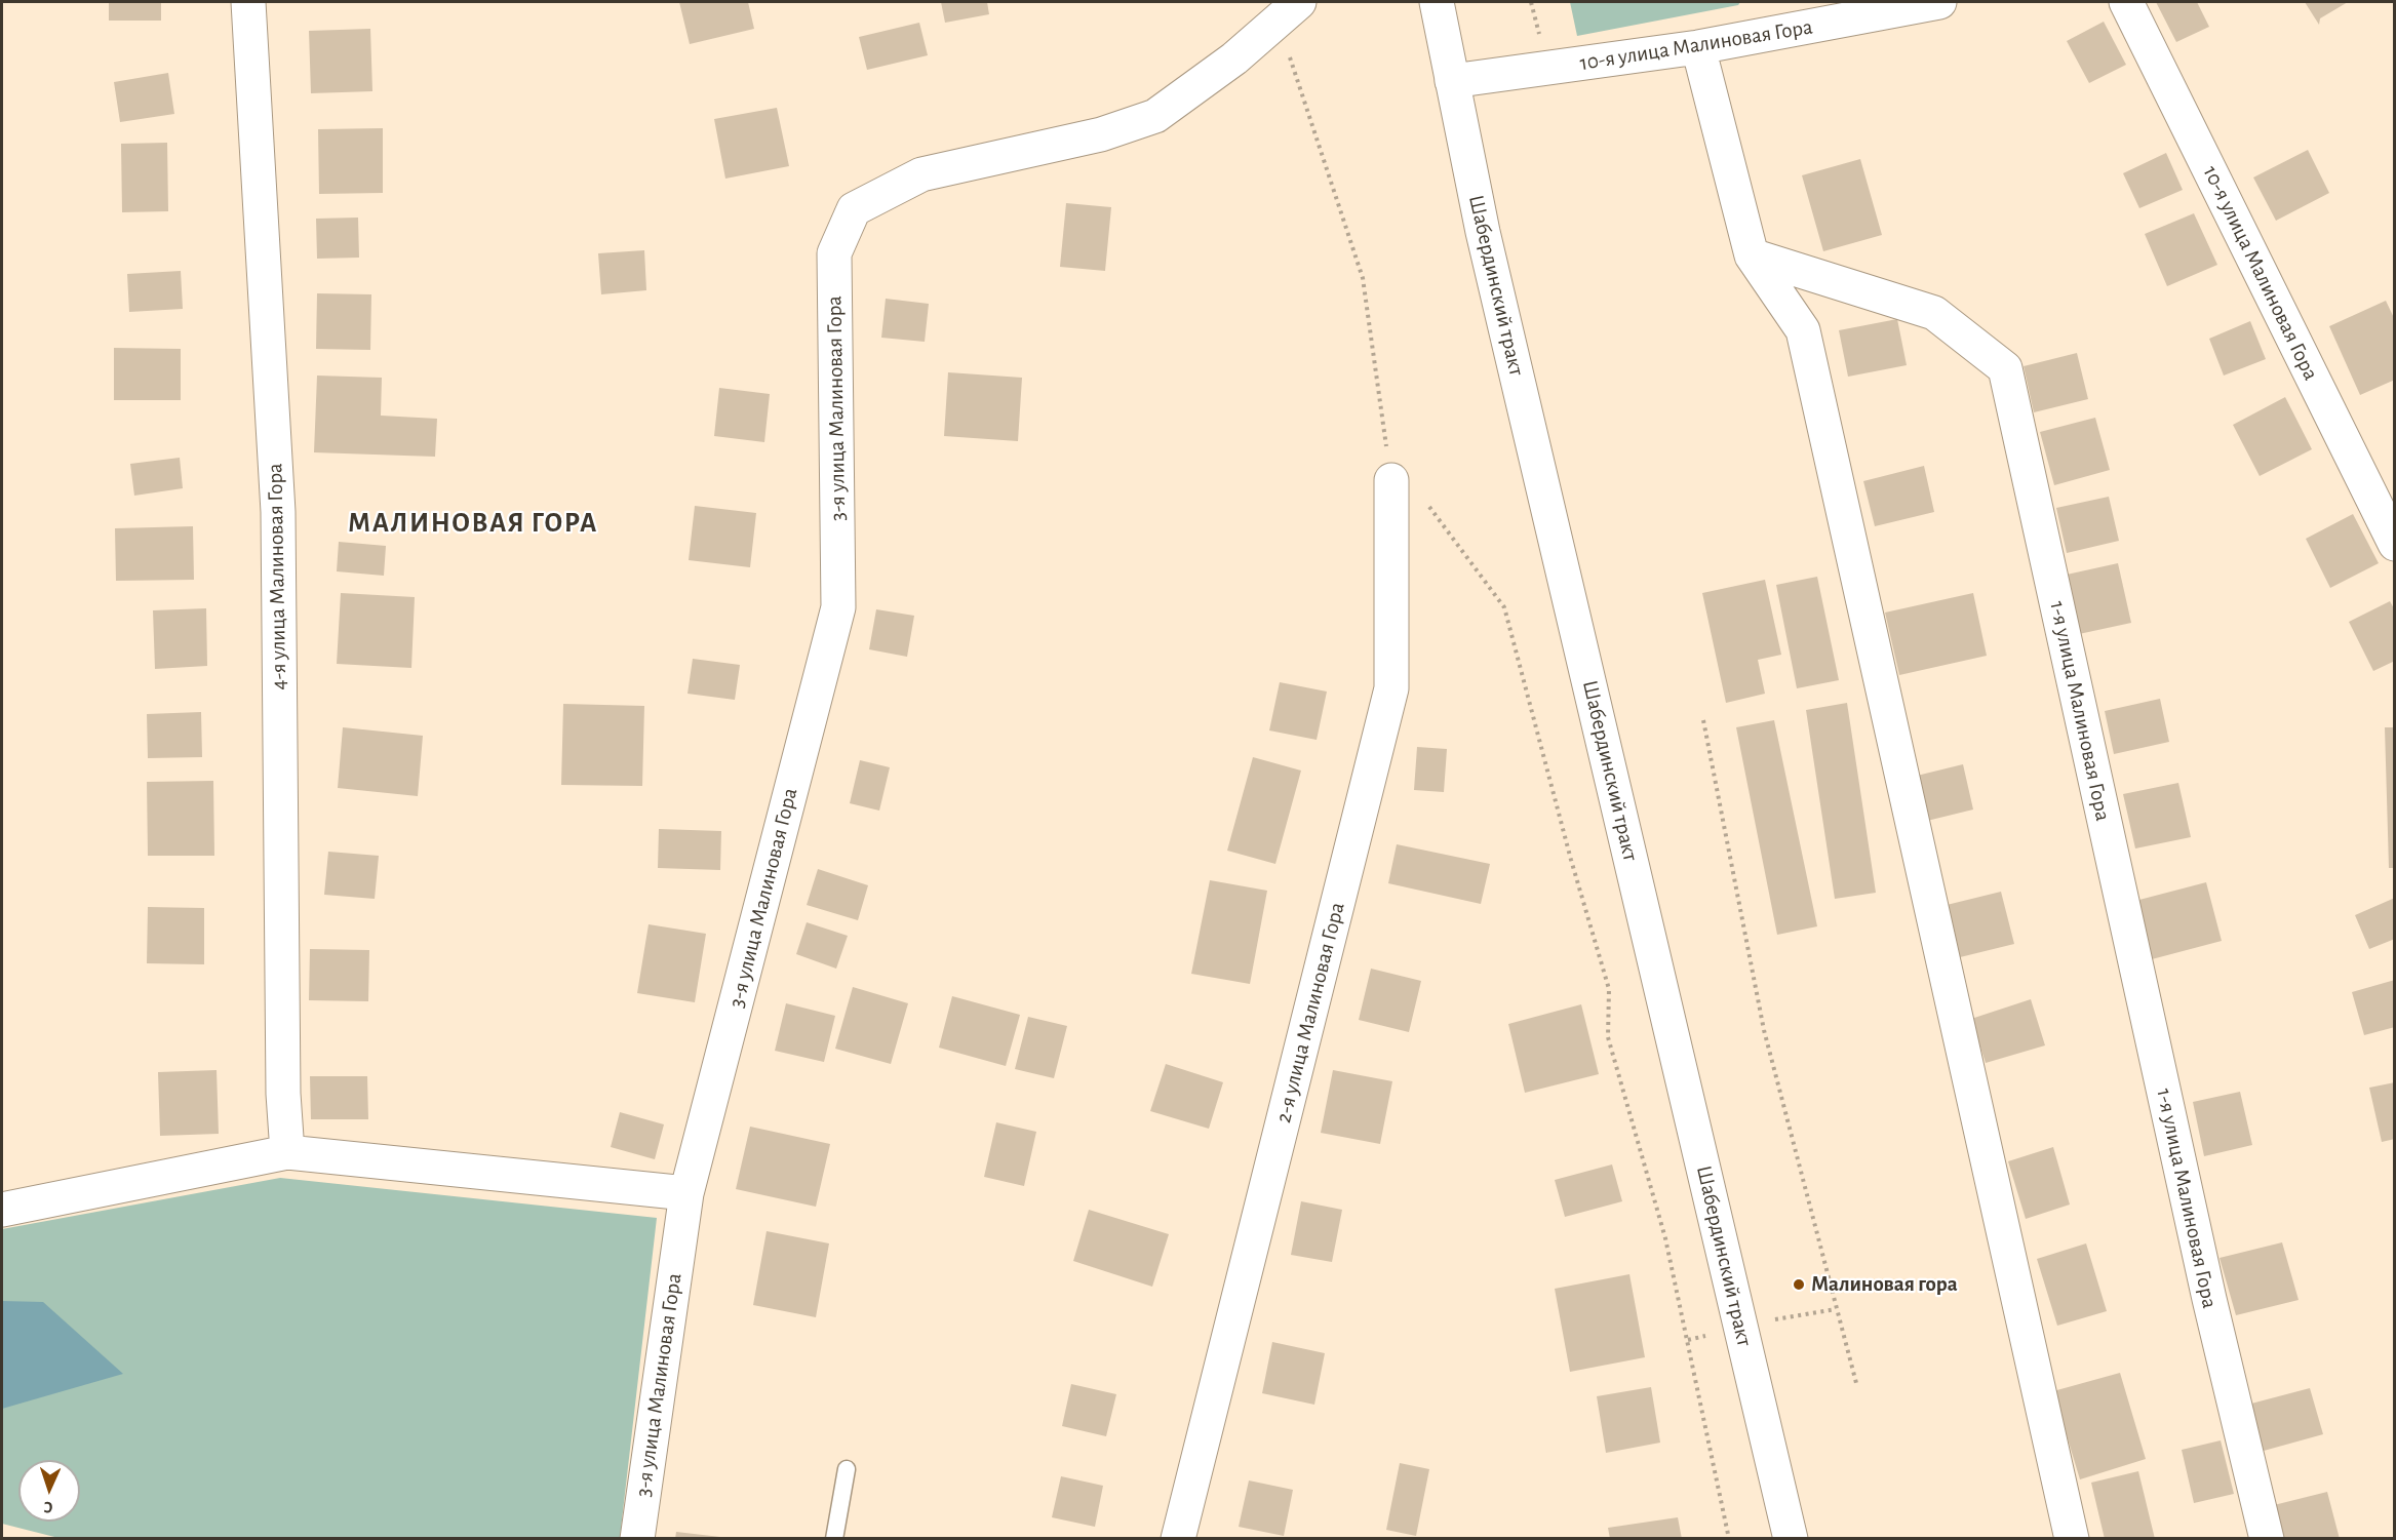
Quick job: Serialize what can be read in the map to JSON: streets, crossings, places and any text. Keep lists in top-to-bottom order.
{
  "streets": {
    "street": [
      "10-я улица Малиновая Гора",
      "Шабердинский тракт",
      "3-я улица Малиновая Гора",
      "4-я улица Малиновая Гора",
      "1-я улица Малиновая Гора",
      "2-я улица Малиновая Гора"
    ]
  },
  "crossings": [
    ["10-я улица Малиновая Гора", "Шабердинский тракт"]
  ],
  "districts": ["МАЛИНОВАЯ ГОРА"],
  "places": ["Малиновая гора"],
  "north": "bottom"
}
